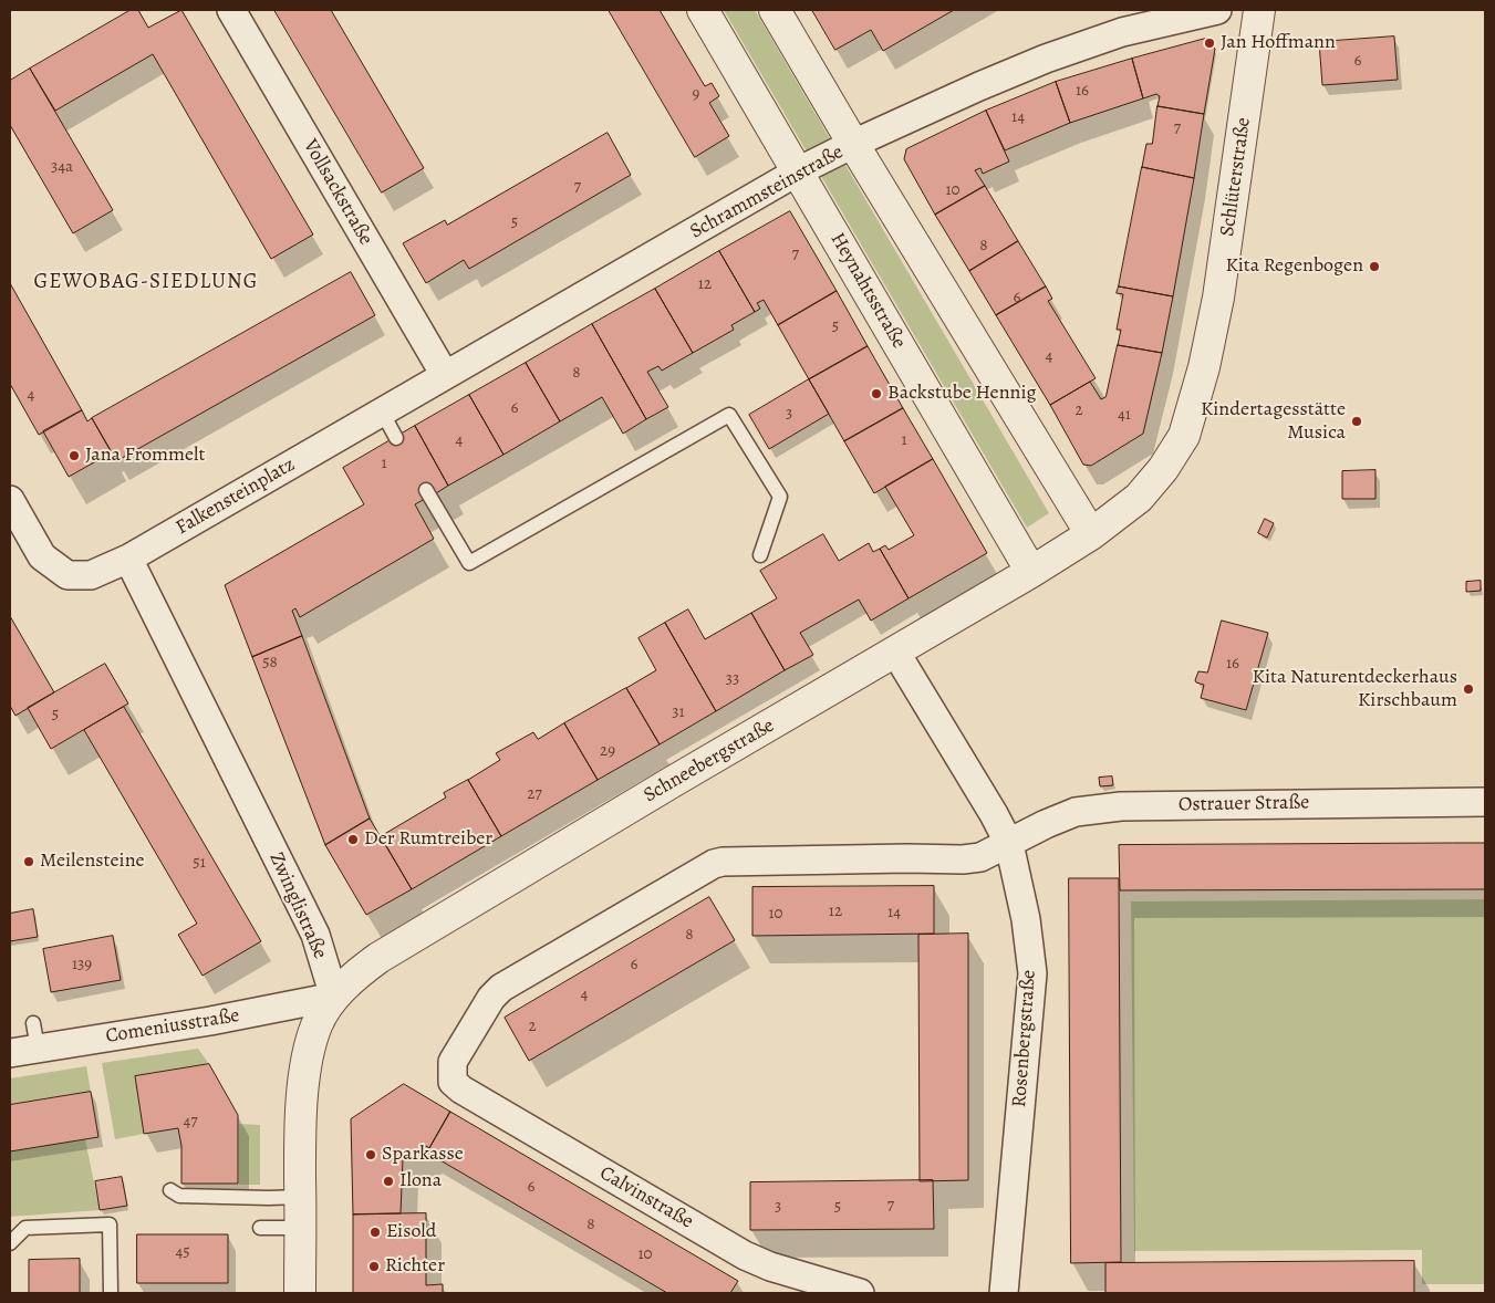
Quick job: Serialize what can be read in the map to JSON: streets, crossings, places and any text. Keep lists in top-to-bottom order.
{
  "streets": {
    "street": [
      "Schlüterstraße",
      "Vollsackstraße",
      "Schrammsteinstraße",
      "Heynahtsstraße",
      "Falkensteinplatz",
      "Schneebergstraße",
      "Ostrauer Straße",
      "Zwinglistraße",
      "Comeniusstraße",
      "Rosenbergstraße",
      "Calvinstraße"
    ]
  },
  "crossings": [
    ["Schlüterstraße", "Schneebergstraße"],
    ["Vollsackstraße", "Schrammsteinstraße"],
    ["Schrammsteinstraße", "Heynahtsstraße"],
    ["Schrammsteinstraße", "Falkensteinplatz"],
    ["Heynahtsstraße", "Schneebergstraße"],
    ["Falkensteinplatz", "Zwinglistraße"],
    ["Schneebergstraße", "Zwinglistraße"],
    ["Schneebergstraße", "Comeniusstraße"],
    ["Schneebergstraße", "Rosenbergstraße"],
    ["Ostrauer Straße", "Rosenbergstraße"],
    ["Ostrauer Straße", "Calvinstraße"],
    ["Zwinglistraße", "Comeniusstraße"],
    ["Rosenbergstraße", "Calvinstraße"]
  ],
  "districts": ["GEWOBAG-SIEDLUNG"],
  "places": [
    "Jan Hoffmann",
    "Kita Regenbogen",
    "Backstube Hennig",
    "Kindertagesstätte Musica",
    "Jana Frommelt",
    "Kita Naturentdeckerhaus Kirschbaum",
    "Der Rumtreiber",
    "Meilensteine",
    "Sparkasse",
    "Ilona",
    "Eisold",
    "Richter"
  ],
  "house_numbers": [
    "6",
    "16",
    "9",
    "14",
    "7",
    "34a",
    "7",
    "10",
    "5",
    "8",
    "7",
    "12",
    "6",
    "5",
    "4",
    "8",
    "4",
    "6",
    "2",
    "3",
    "41",
    "4",
    "1",
    "1",
    "58",
    "16",
    "33",
    "31",
    "5",
    "29",
    "27",
    "51",
    "12",
    "14",
    "10",
    "8",
    "139",
    "6",
    "4",
    "2",
    "47",
    "6",
    "7",
    "3",
    "5",
    "8",
    "45",
    "10"
  ]
}
